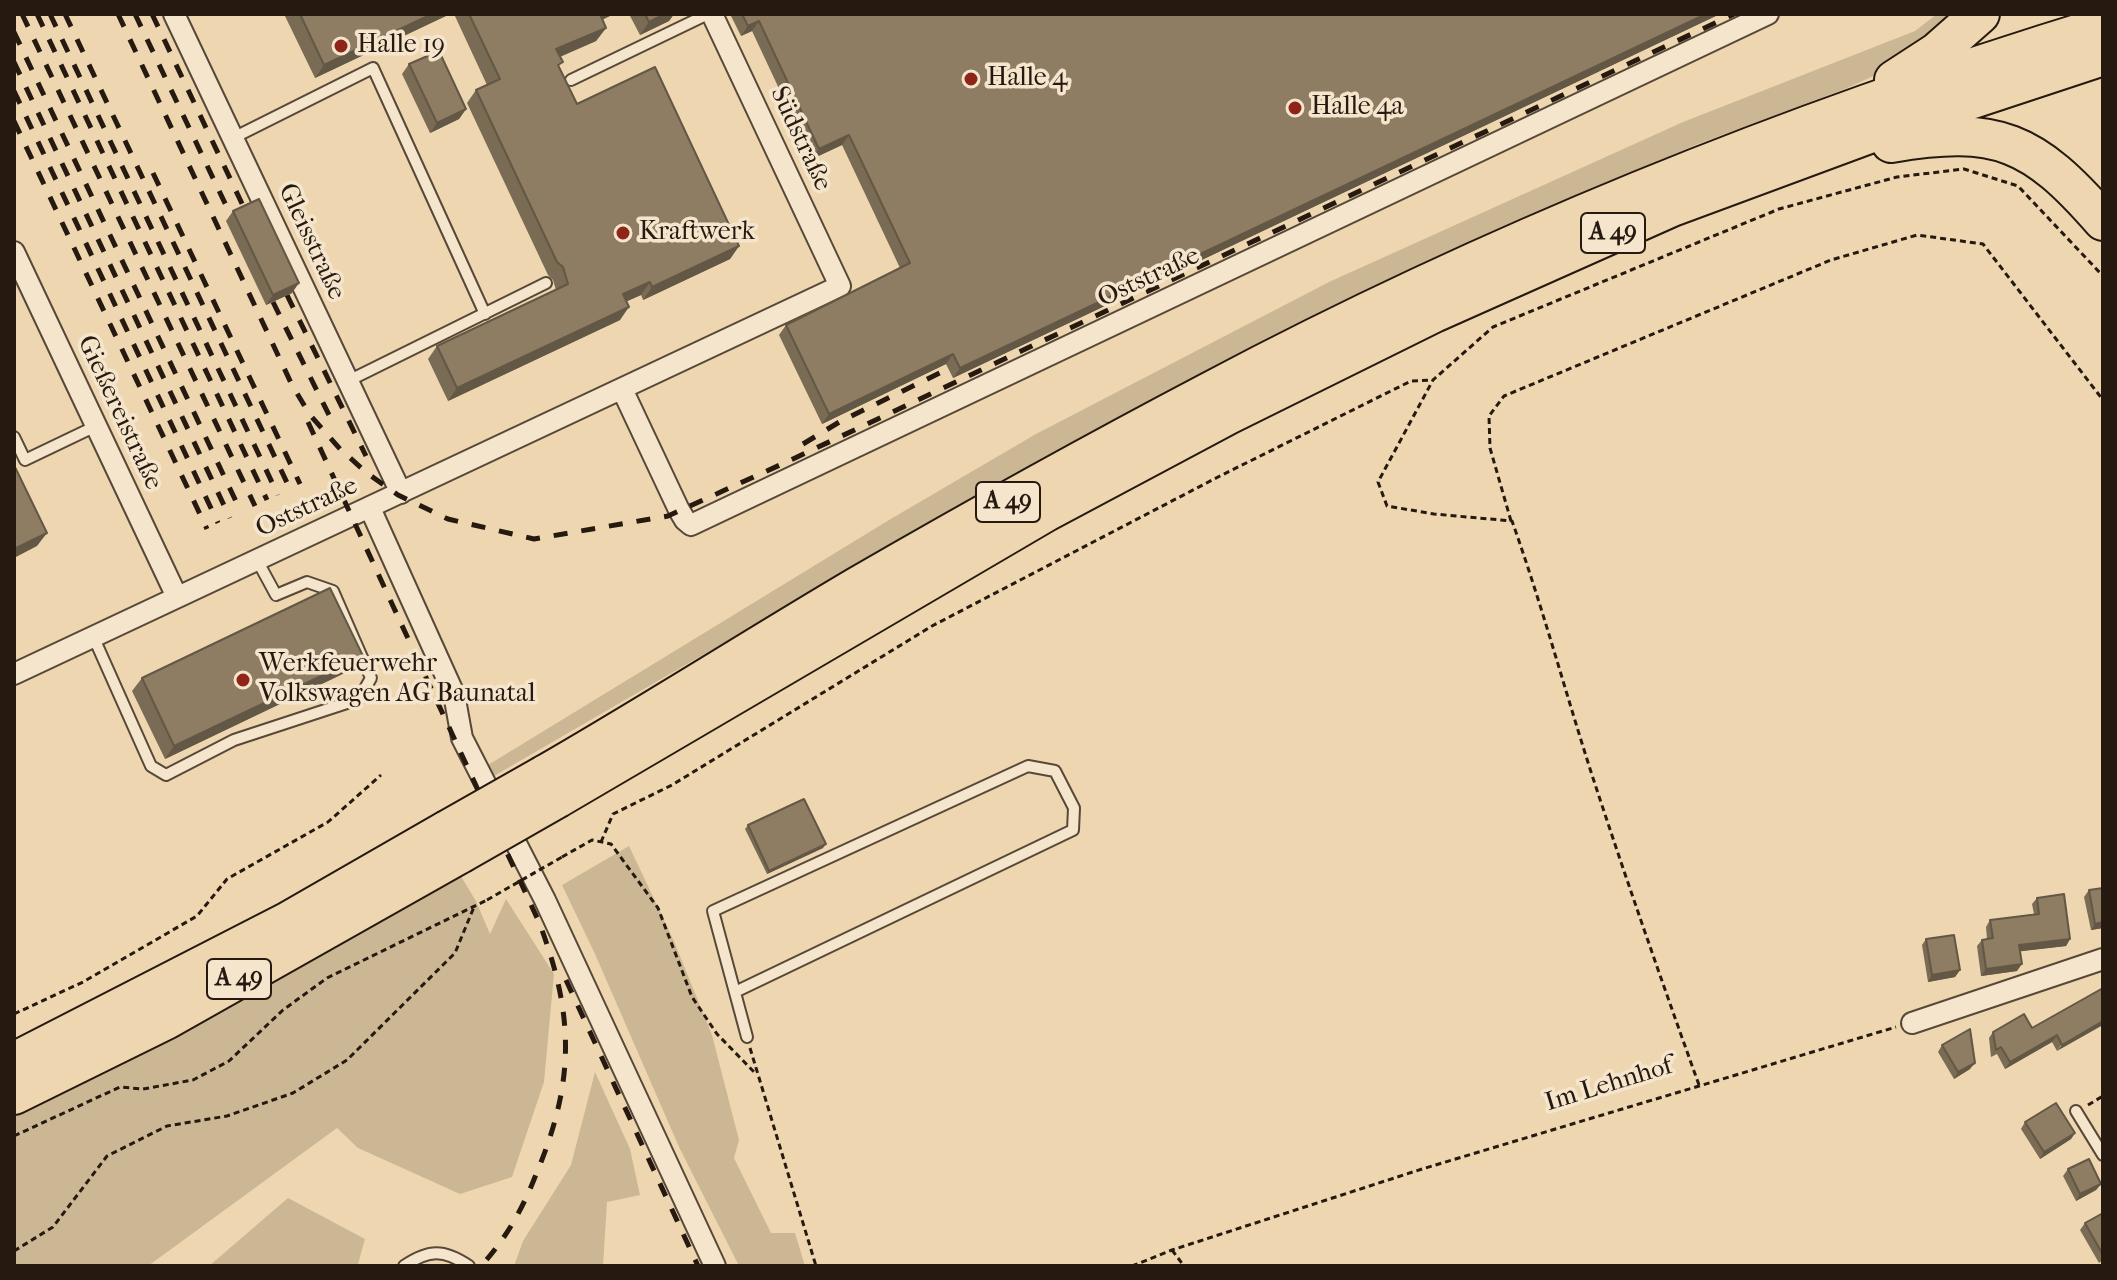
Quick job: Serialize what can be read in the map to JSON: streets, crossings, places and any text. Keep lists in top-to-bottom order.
{
  "streets": {
    "highway": ["A 49"],
    "street": [
      "Südstraße",
      "Gleisstraße",
      "Oststraße",
      "Gießereistraße"
    ],
    "path": ["Im Lehnhof"]
  },
  "crossings": [
    ["Südstraße", "Oststraße"],
    ["Gleisstraße", "Oststraße"],
    ["Oststraße", "Gießereistraße"]
  ],
  "places": [
    "Halle 19",
    "Halle 4",
    "Halle 4a",
    "Kraftwerk",
    "Werkfeuerwehr Volkswagen AG Baunatal"
  ]
}
